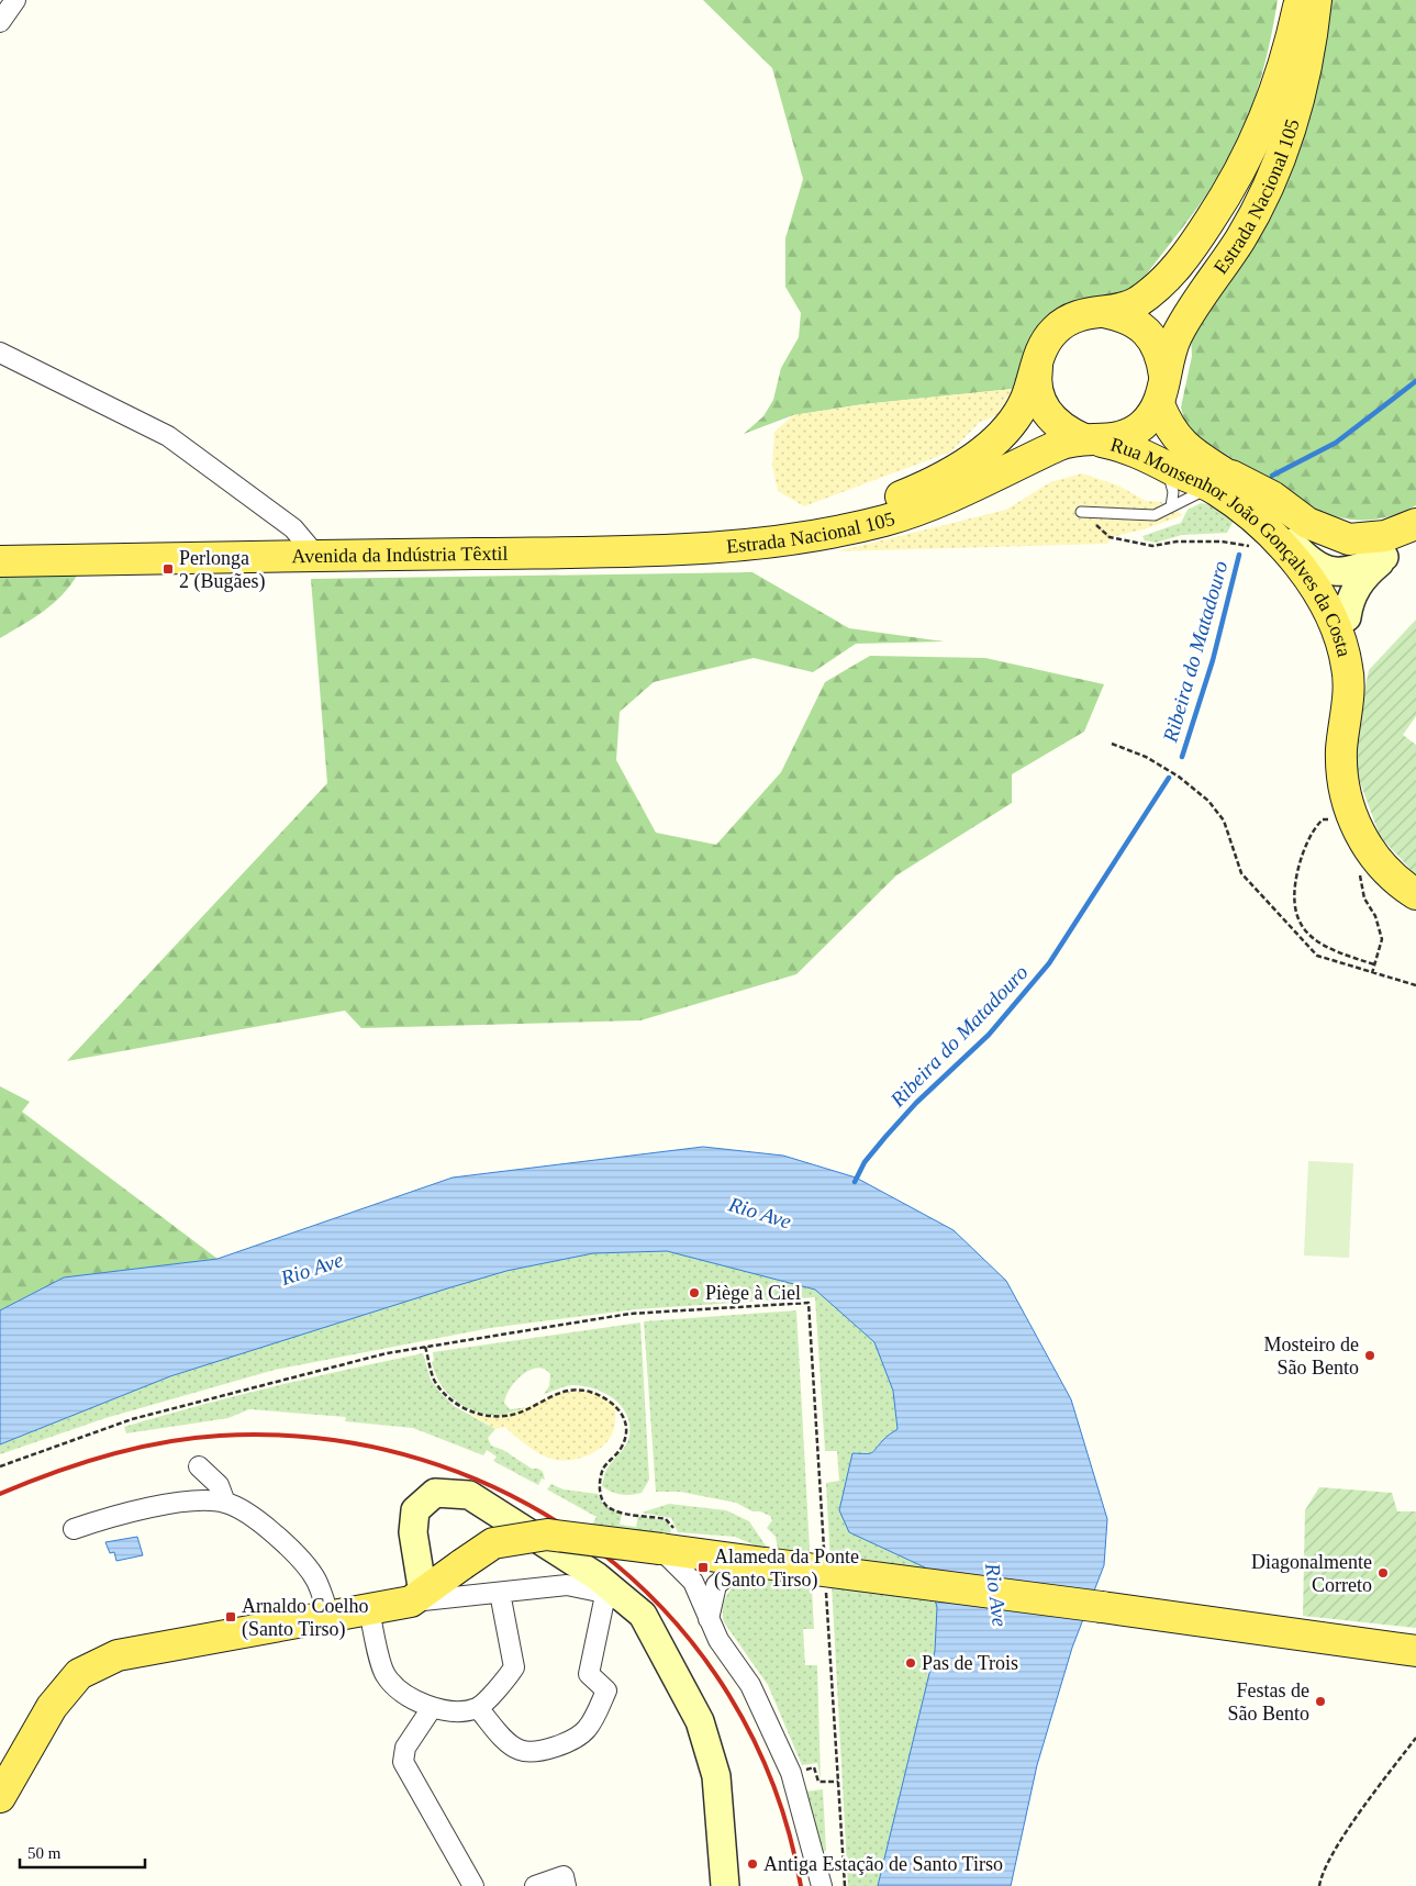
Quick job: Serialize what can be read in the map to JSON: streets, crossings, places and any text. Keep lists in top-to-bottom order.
{
  "streets": {
    "main road": ["Estrada Nacional 105", "Rua Monsenhor João Gonçalves da Costa", "Avenida da Indústria Têxtil"]
  },
  "crossings": [
    ["Estrada Nacional 105", "Rua Monsenhor João Gonçalves da Costa"],
    ["Estrada Nacional 105", "Avenida da Indústria Têxtil"]
  ],
  "water": ["Ribeira do Matadouro", "Rio Ave"],
  "places": {
    "transit": ["Perlonga 2 (Bugães)", "Alameda da Ponte (Santo Tirso)", "Arnaldo Coelho (Santo Tirso)"],
    "other": [
      "Piège à Ciel",
      "Mosteiro de São Bento",
      "Diagonalmente Correto",
      "Pas de Trois",
      "Festas de São Bento",
      "Antiga Estação de Santo Tirso"
    ]
  },
  "scale_bar": "50 m"
}
